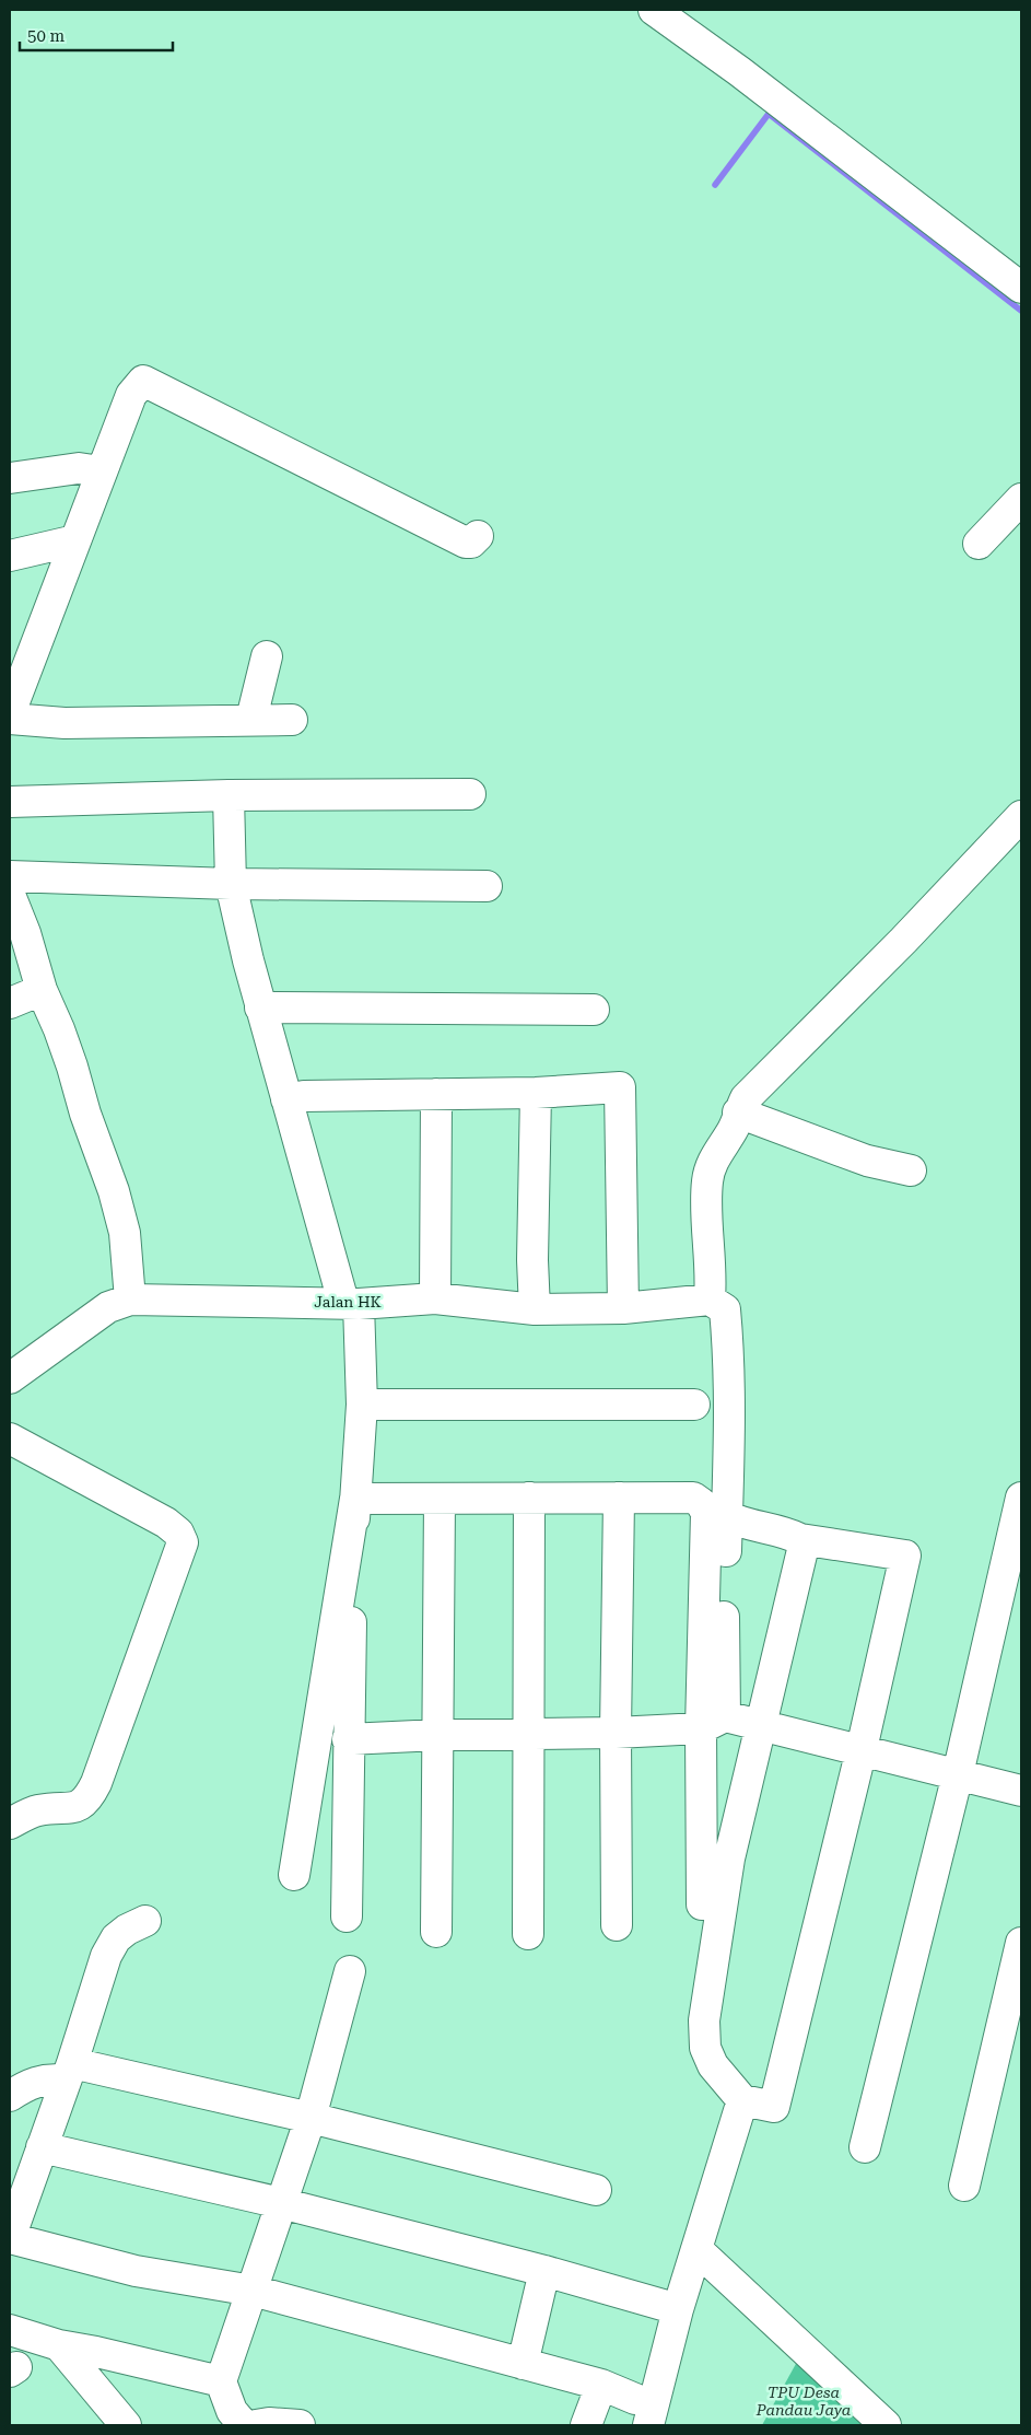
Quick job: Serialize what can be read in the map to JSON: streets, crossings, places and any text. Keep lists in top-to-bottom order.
{
  "streets": {
    "street": ["Jalan HK"]
  },
  "parks": ["TPU Desa Pandau Jaya"],
  "scale_bar": "50 m"
}
